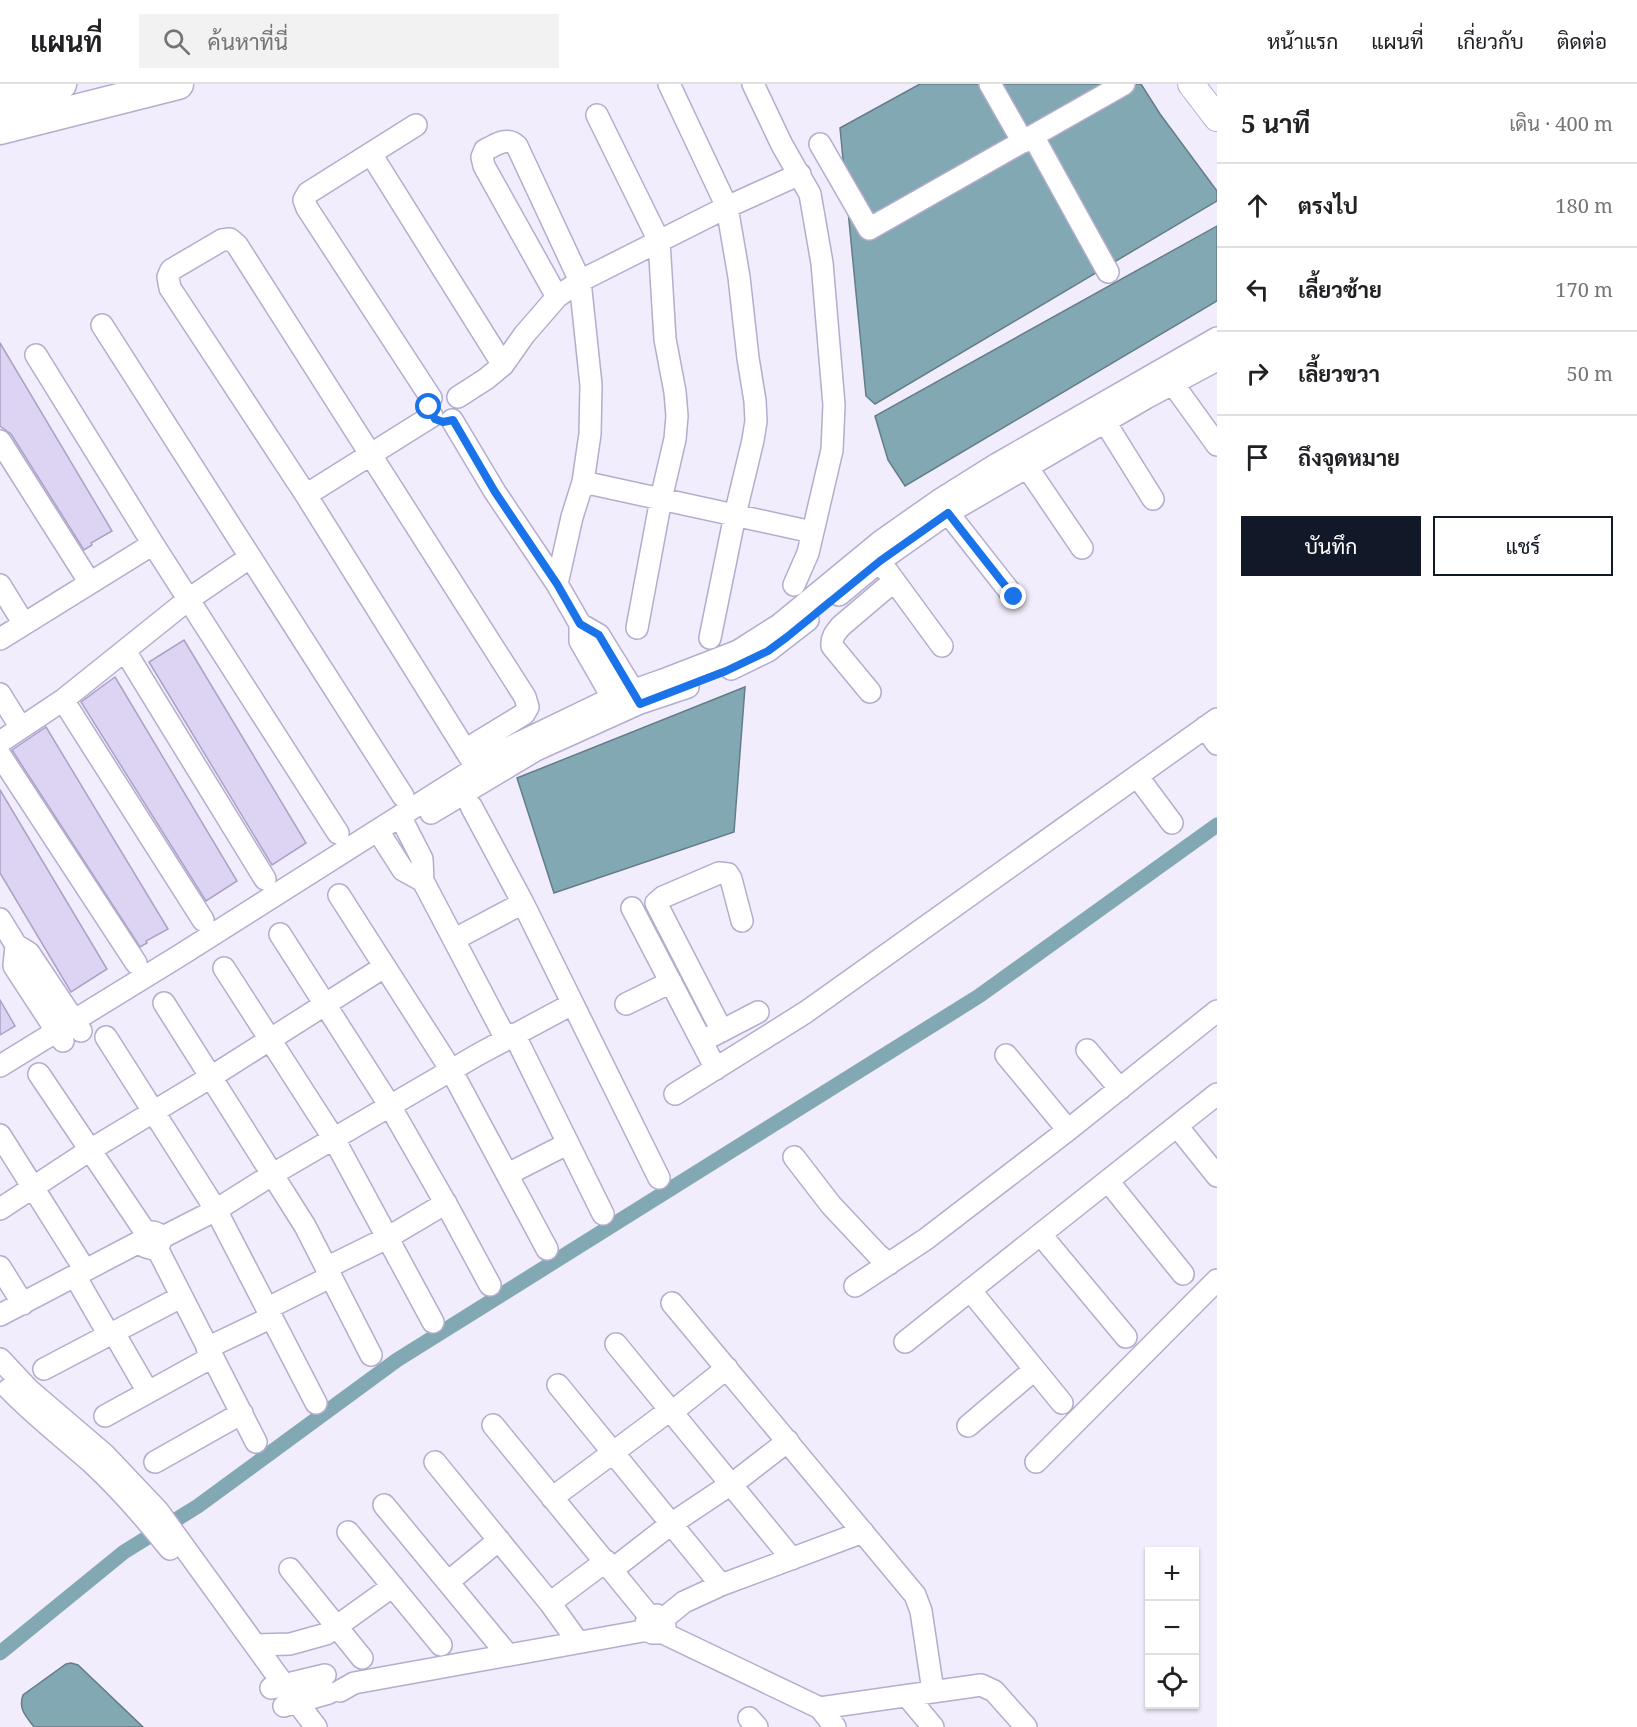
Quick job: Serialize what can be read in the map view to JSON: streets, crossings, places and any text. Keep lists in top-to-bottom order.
{
  "page": {
    "header": "แผนที่",
    "search": "ค้นหาที่นี่",
    "nav": [
      "หน้าแรก",
      "แผนที่",
      "เกี่ยวกับ",
      "ติดต่อ"
    ],
    "heading": ["5 นาที", "เดิน · 400 m"],
    "list": [
      ["ตรงไป", "180 m"],
      ["เลี้ยวซ้าย", "170 m"],
      ["เลี้ยวขวา", "50 m"],
      "ถึงจุดหมาย"
    ],
    "buttons": ["บันทึก", "แชร์"],
    "map_buttons": ["+", "−"]
  }
}
